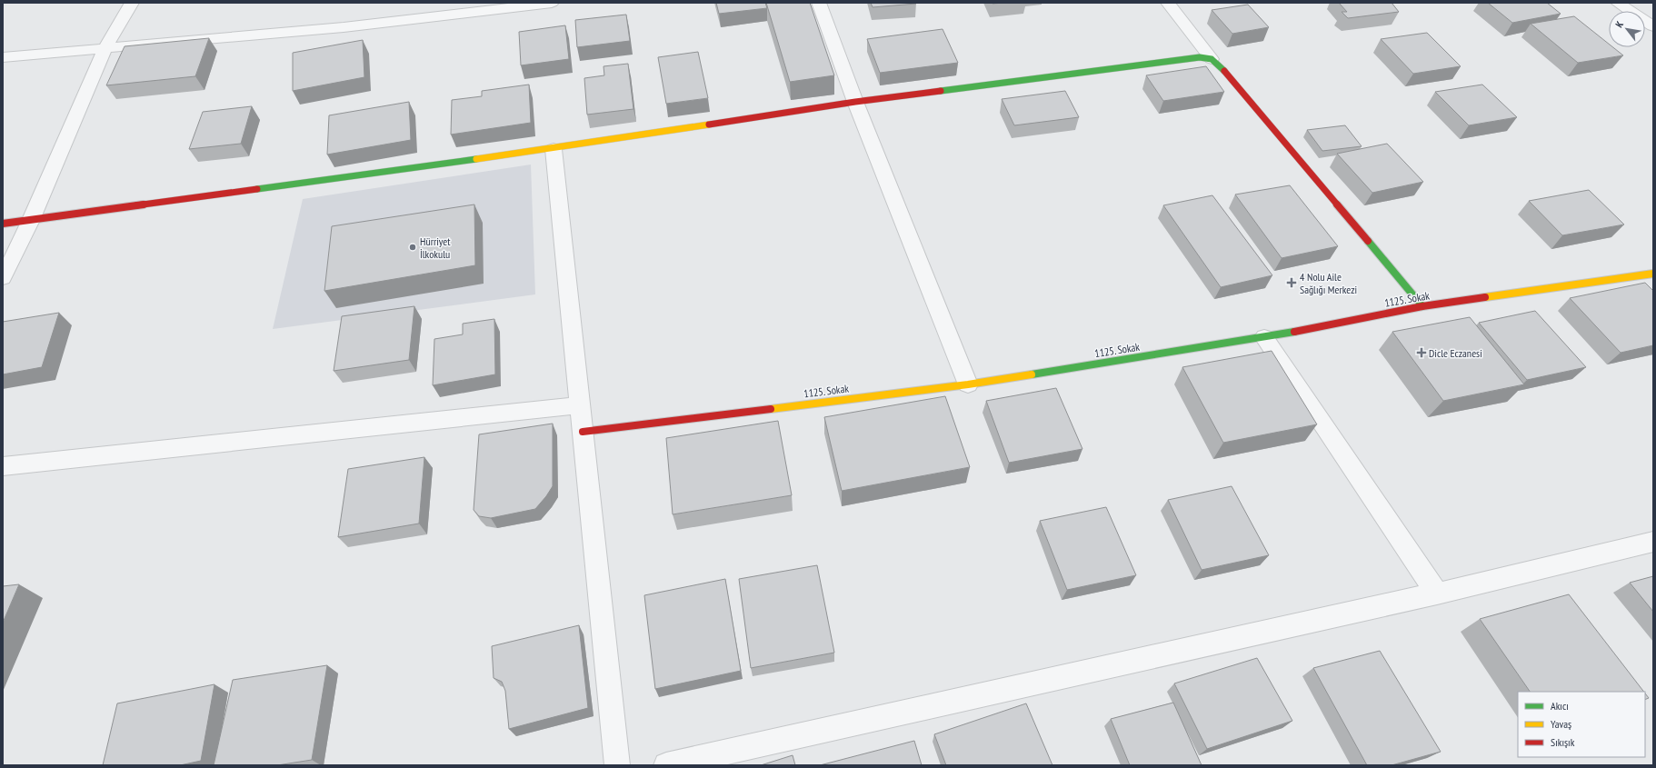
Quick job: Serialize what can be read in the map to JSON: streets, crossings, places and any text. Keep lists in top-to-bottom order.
{
  "streets": {
    "street": ["1125. Sokak"]
  },
  "places": {
    "other": ["Hürriyet İlkokulu"],
    "health": ["4 Nolu Aile Sağlığı Merkezi", "Dicle Eczanesi"]
  },
  "legend": ["Akıcı", "Yavaş", "Sıkışık"],
  "north": "top left"
}
